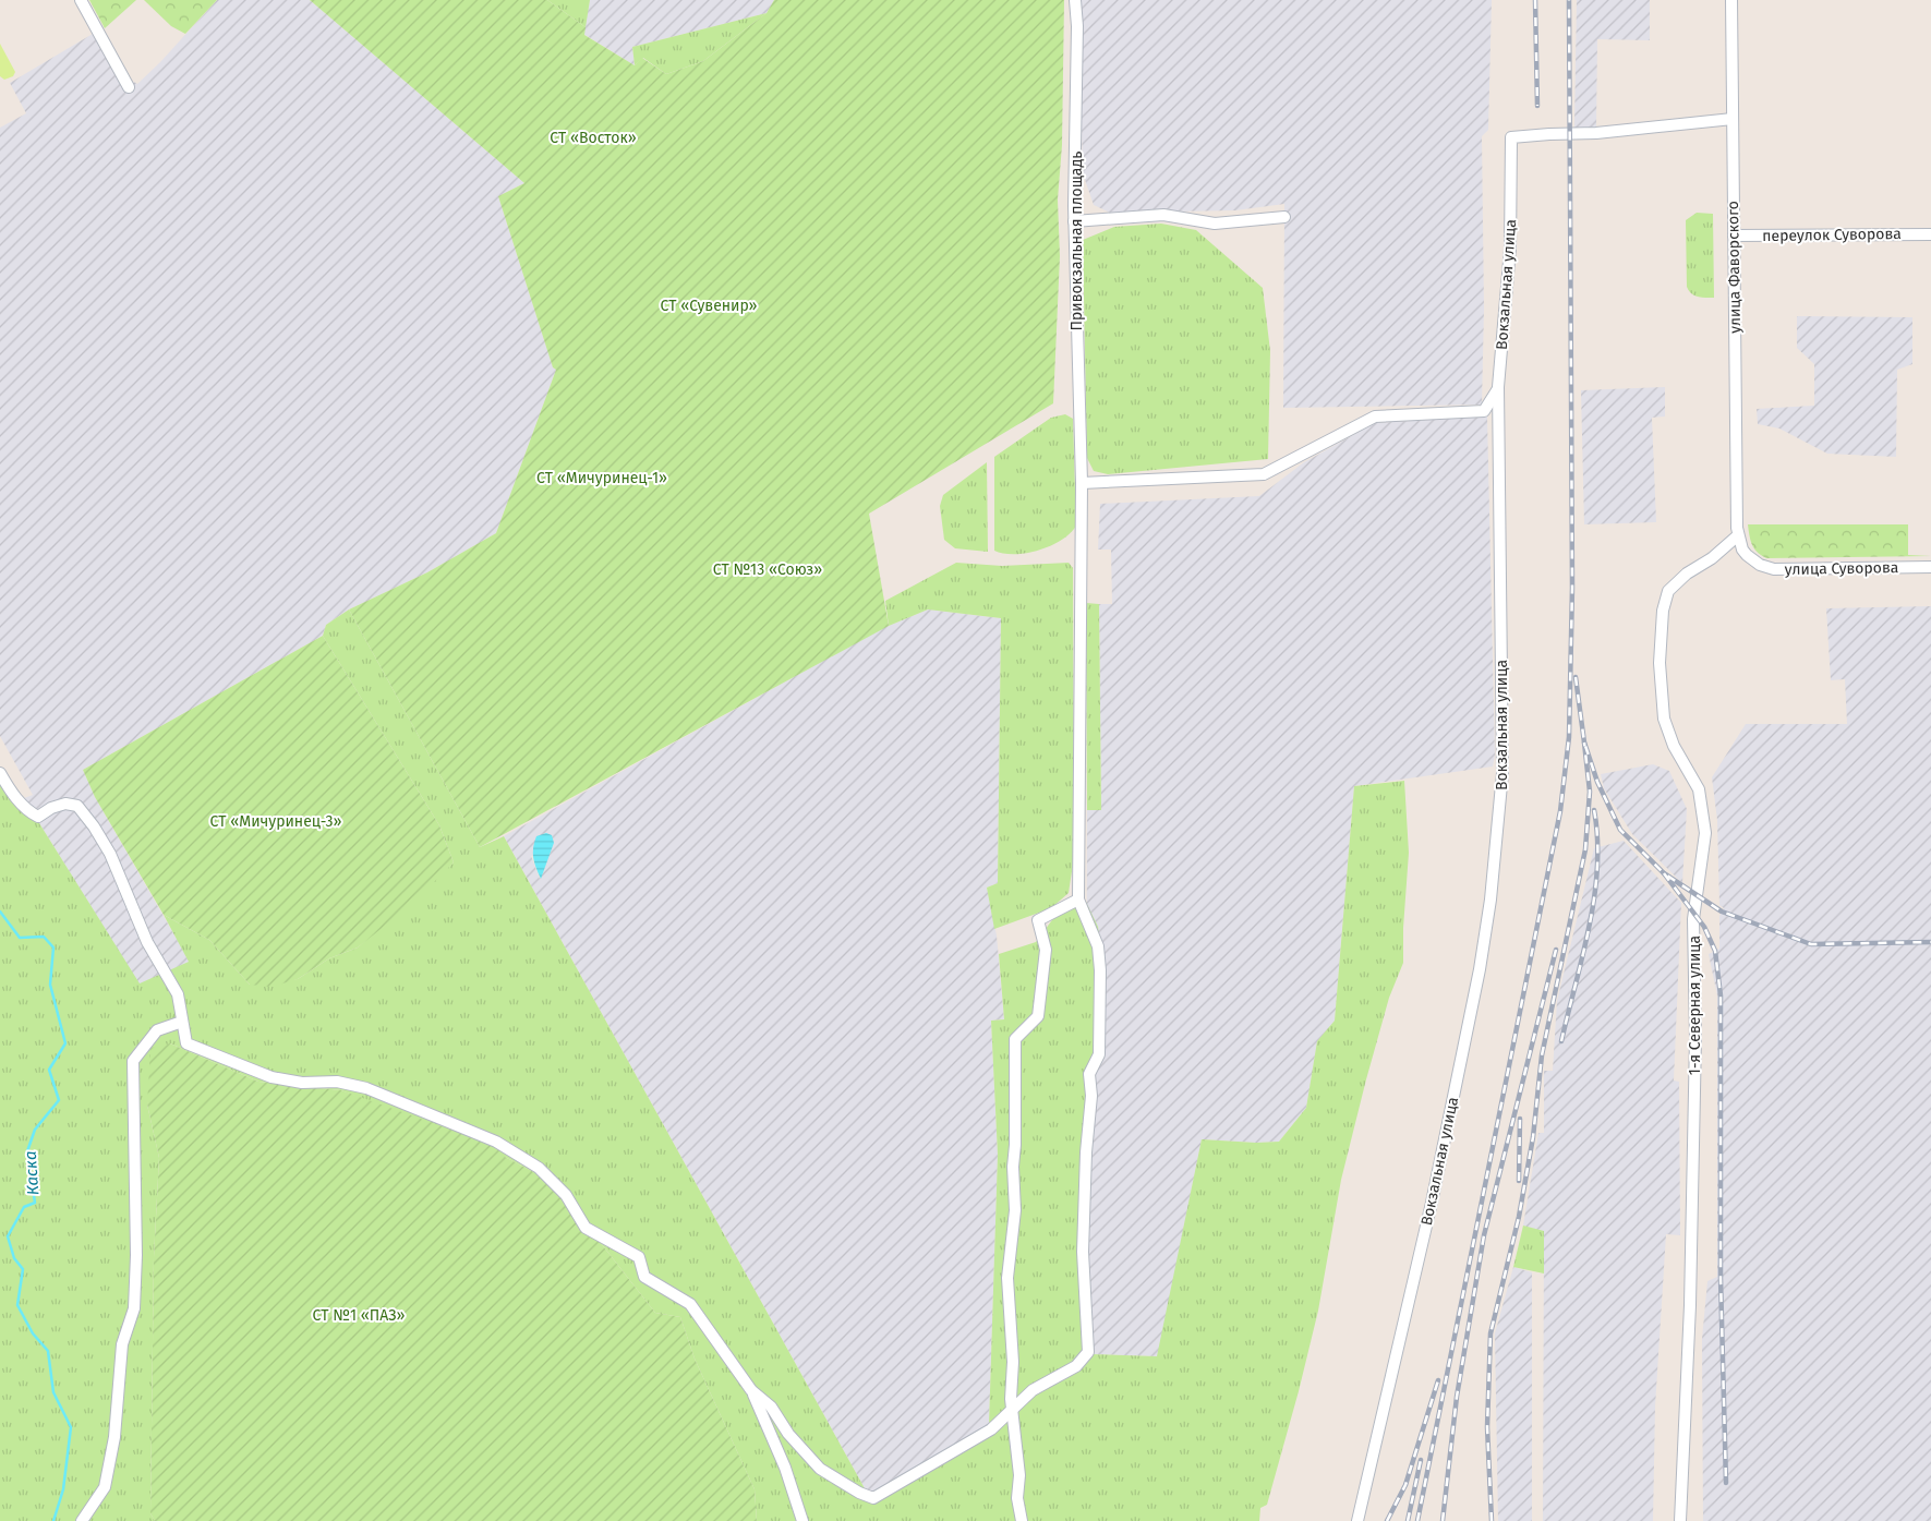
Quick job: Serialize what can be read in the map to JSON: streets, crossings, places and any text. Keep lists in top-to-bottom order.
{
  "streets": {
    "street": [
      "переулок Суворова",
      "Привокзальная площадь",
      "улица Фаворского",
      "Вокзальная улица",
      "улица Суворова",
      "1-я Северная улица"
    ]
  },
  "crossings": [
    ["переулок Суворова", "улица Фаворского"],
    ["улица Фаворского", "Вокзальная улица"],
    ["улица Фаворского", "улица Суворова"],
    ["улица Фаворского", "1-я Северная улица"],
    ["улица Суворова", "1-я Северная улица"]
  ],
  "water": ["Каска"],
  "parks": [
    "СТ «Восток»",
    "СТ «Сувенир»",
    "СТ «Мичуринец-1»",
    "СТ №13 «Союз»",
    "СТ «Мичуринец-3»",
    "СТ №1 «ПАЗ»"
  ]
}
